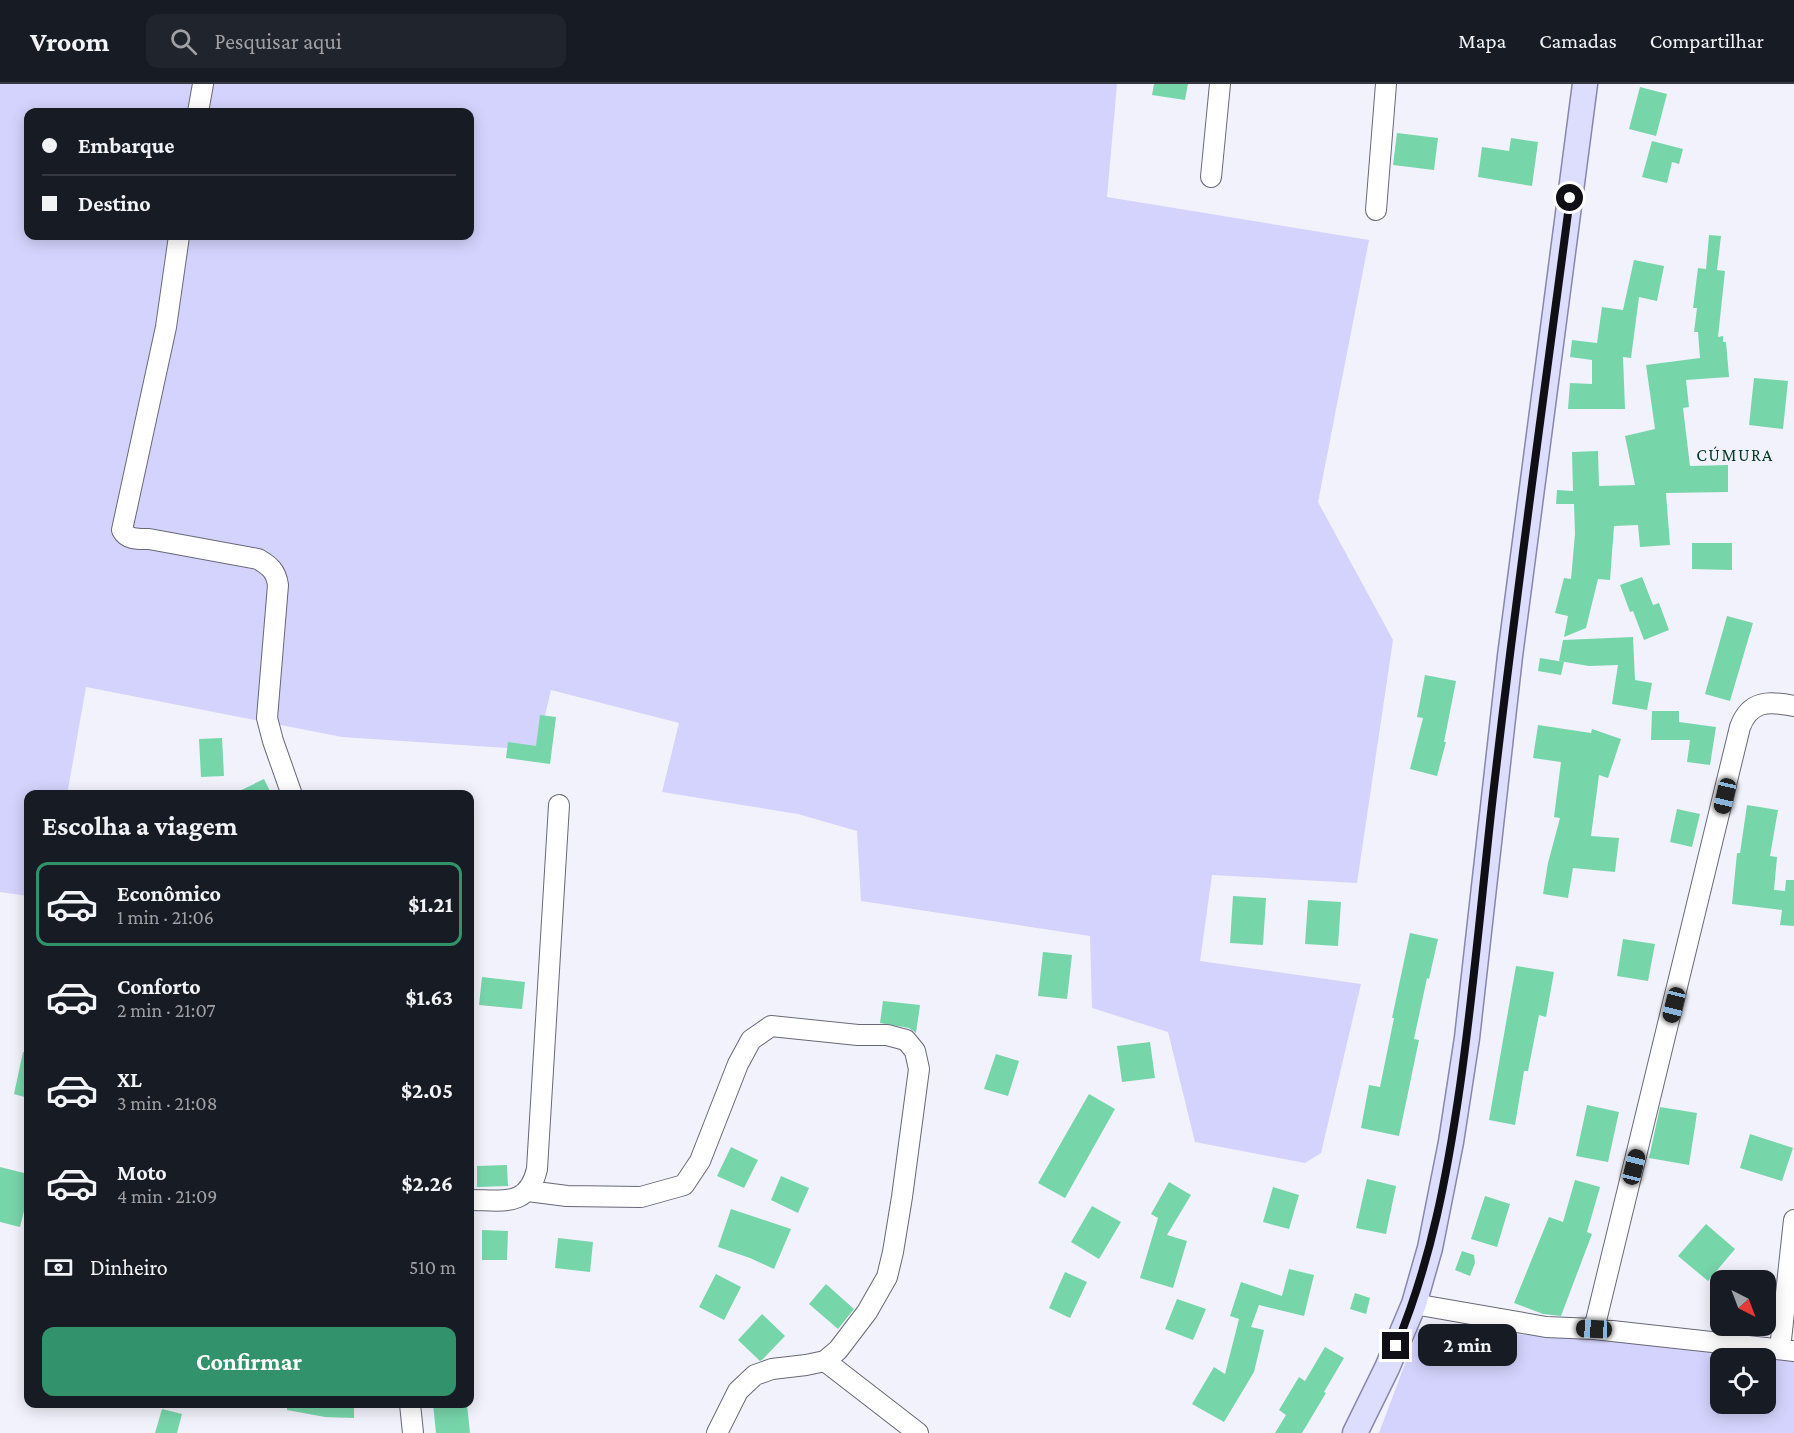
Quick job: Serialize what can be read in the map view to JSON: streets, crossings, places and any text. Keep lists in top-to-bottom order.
{
  "districts": ["CÚMURA"],
  "north": "bottom right",
  "page": {
    "header": "Vroom",
    "search": "Pesquisar aqui",
    "nav": ["Mapa", "Camadas", "Compartilhar"],
    "banner": ["Embarque", "Destino"],
    "heading": "Escolha a viagem",
    "list": [
      {
        "name": "Econômico",
        "note": "1 min · 21:06",
        "value": "$1.21"
      },
      {
        "name": "Conforto",
        "note": "2 min · 21:07",
        "value": "$1.63"
      },
      {
        "name": "XL",
        "note": "3 min · 21:08",
        "value": "$2.05"
      },
      {
        "name": "Moto",
        "note": "4 min · 21:09",
        "value": "$2.26"
      }
    ],
    "pay": ["Dinheiro", "510 m"],
    "buttons": "Confirmar",
    "bubble": "2 min"
  }
}
